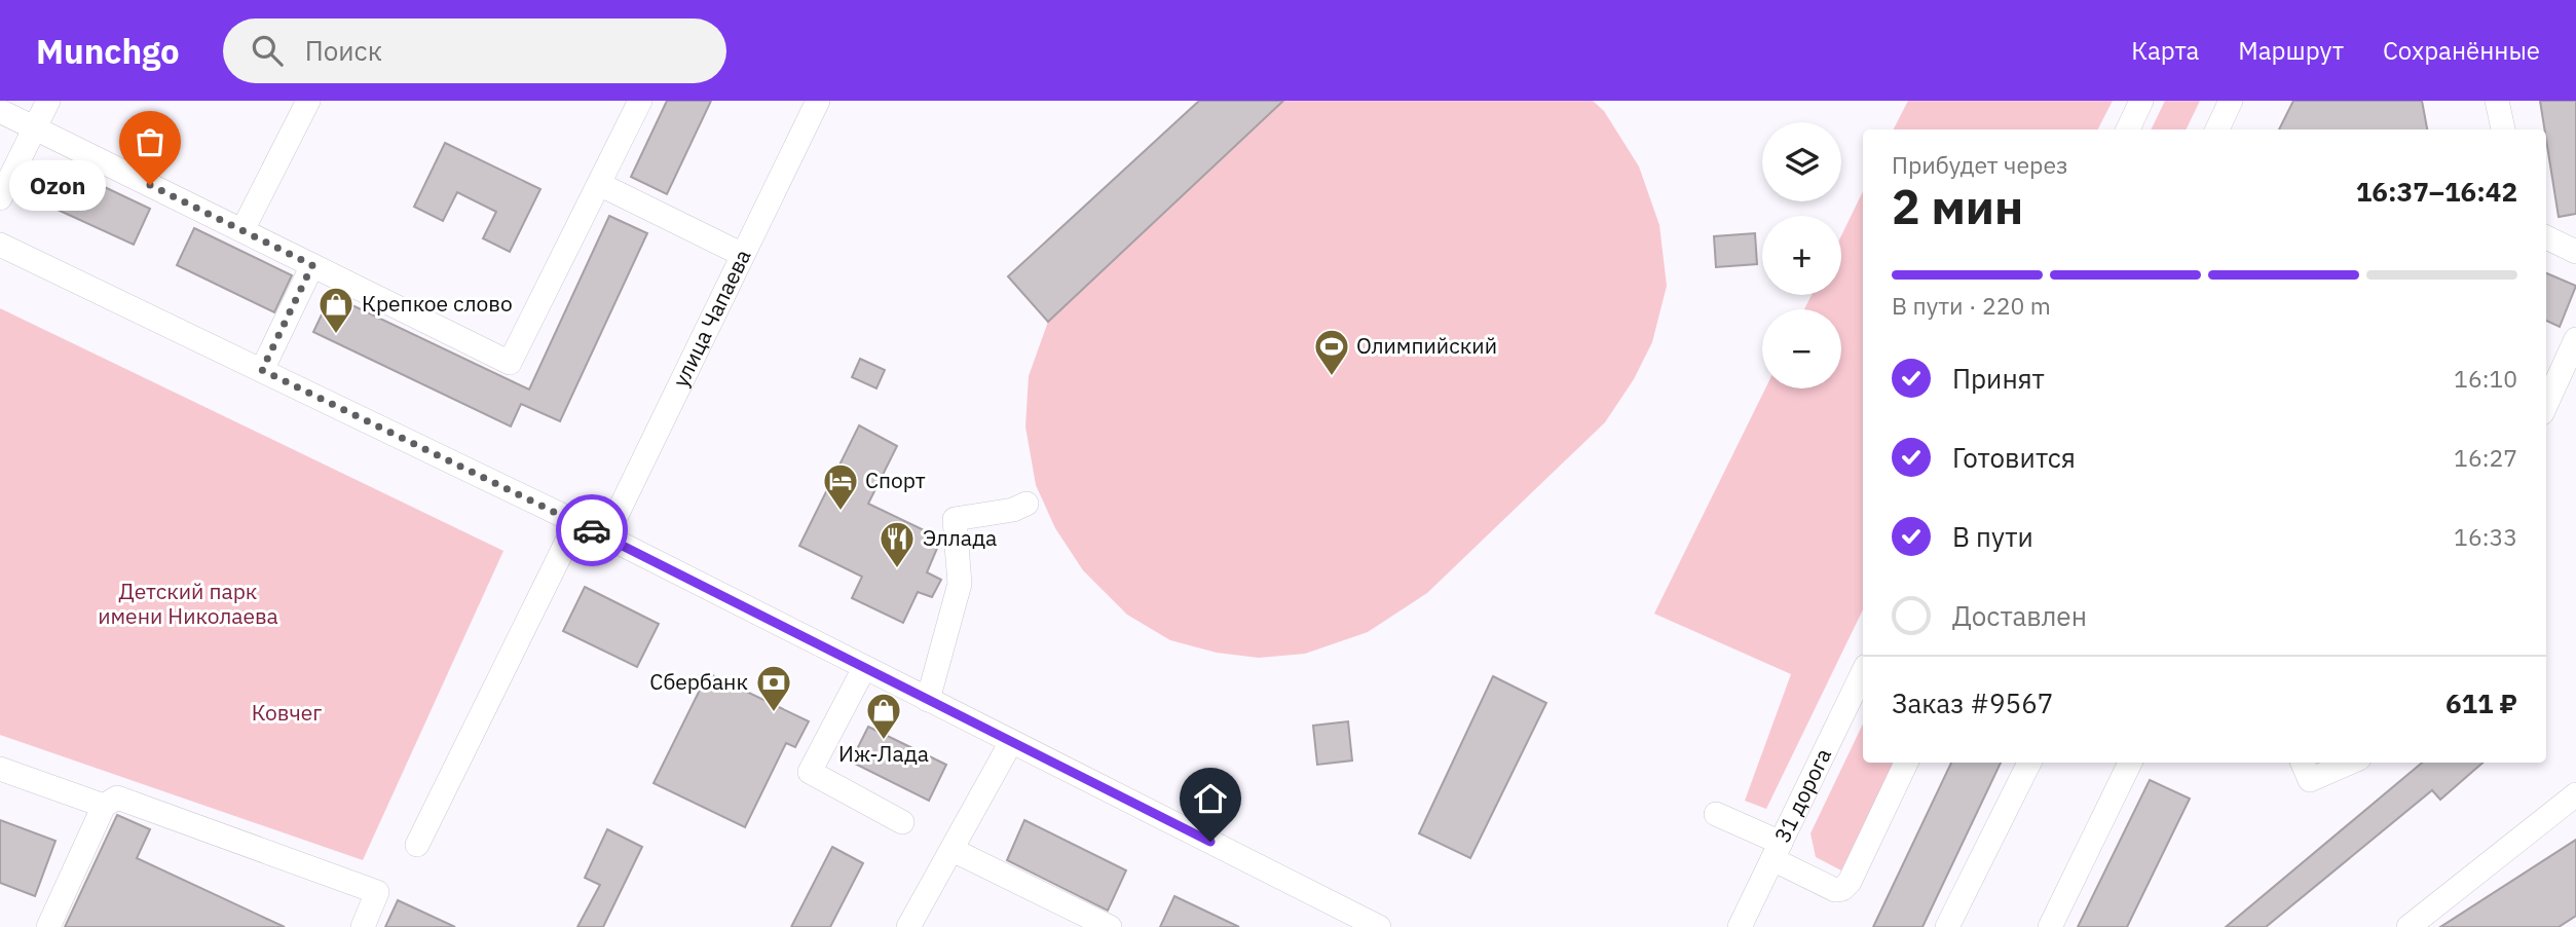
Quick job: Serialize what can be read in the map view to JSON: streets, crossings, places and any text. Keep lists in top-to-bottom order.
{
  "streets": {
    "street": ["улица Чапаева", "31 дорога"]
  },
  "parks": ["Детский парк имени Николаева", "Ковчег"],
  "places": {
    "other": ["Ozon"],
    "shop": ["Крепкое слово", "Иж-Лада"],
    "sports": ["Олимпийский"],
    "hotel": ["Спорт"],
    "restaurant": ["Эллада"],
    "bank": ["Сбербанк"]
  },
  "page": {
    "header": "Munchgo",
    "search": "Поиск",
    "nav": ["Карта", "Маршрут", "Сохранённые"],
    "map_buttons": ["+", "−"],
    "heading": ["2 мин", "Прибудет через", "16:37–16:42"],
    "panel": ["Заказ #9567", "611 ₽"],
    "bubble": "Ozon",
    "bar": "В пути · 220 m",
    "list": [
      ["Принят", "16:10"],
      ["Готовится", "16:27"],
      ["В пути", "16:33"],
      "Доставлен"
    ]
  }
}
